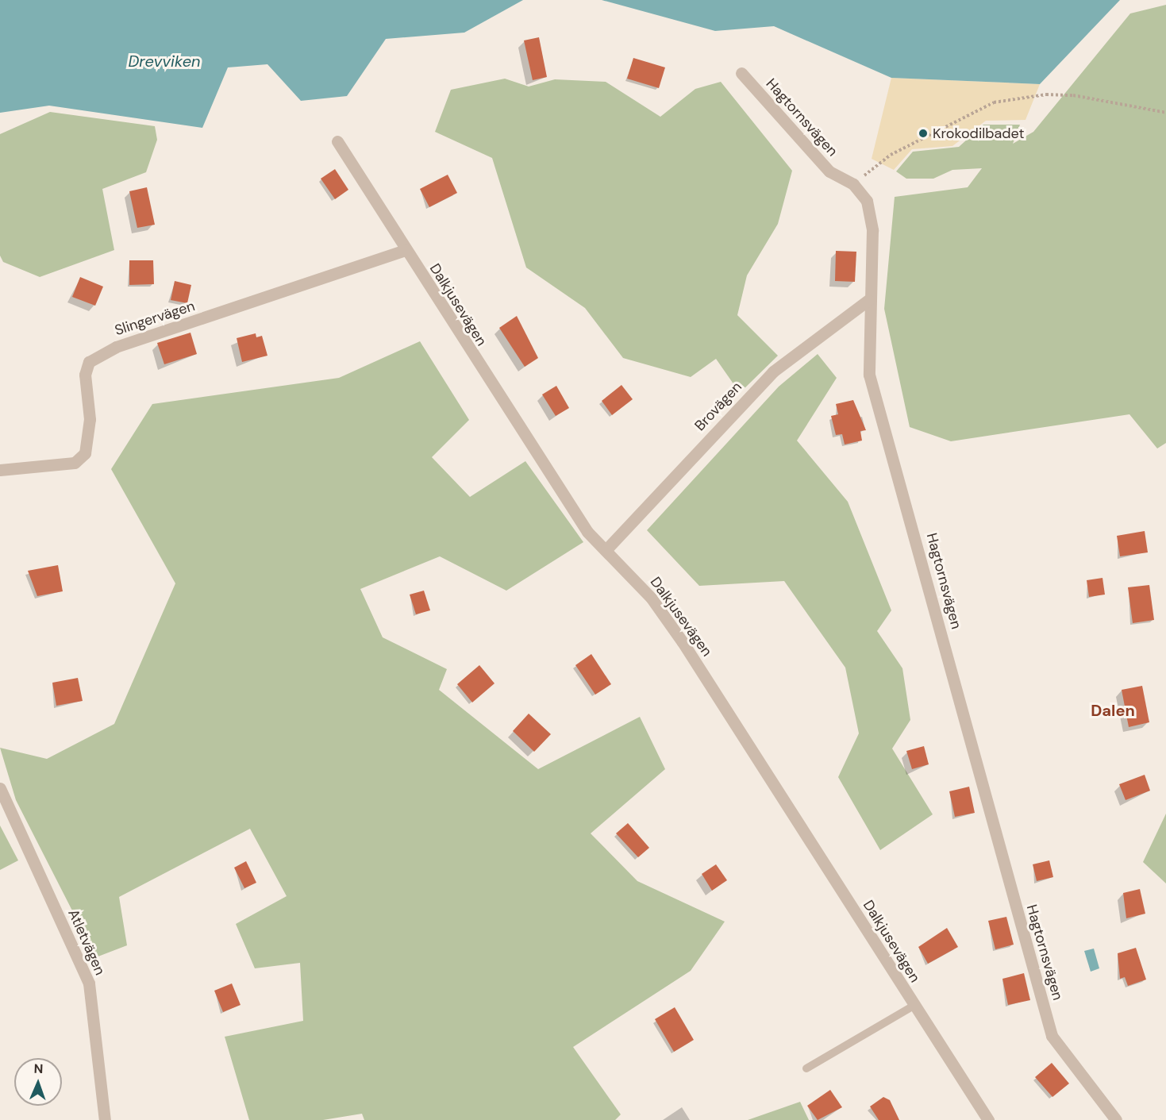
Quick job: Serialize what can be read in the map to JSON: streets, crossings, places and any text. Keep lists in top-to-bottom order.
{
  "streets": {
    "street": [
      "Hagtornsvägen",
      "Dalkjusevägen",
      "Slingervägen",
      "Brovägen",
      "Atletvägen"
    ]
  },
  "crossings": [
    ["Hagtornsvägen", "Brovägen"],
    ["Dalkjusevägen", "Slingervägen"],
    ["Dalkjusevägen", "Brovägen"]
  ],
  "districts": ["Dalen"],
  "water": ["Drevviken"],
  "places": ["Krokodilbadet"],
  "north": "top"
}
